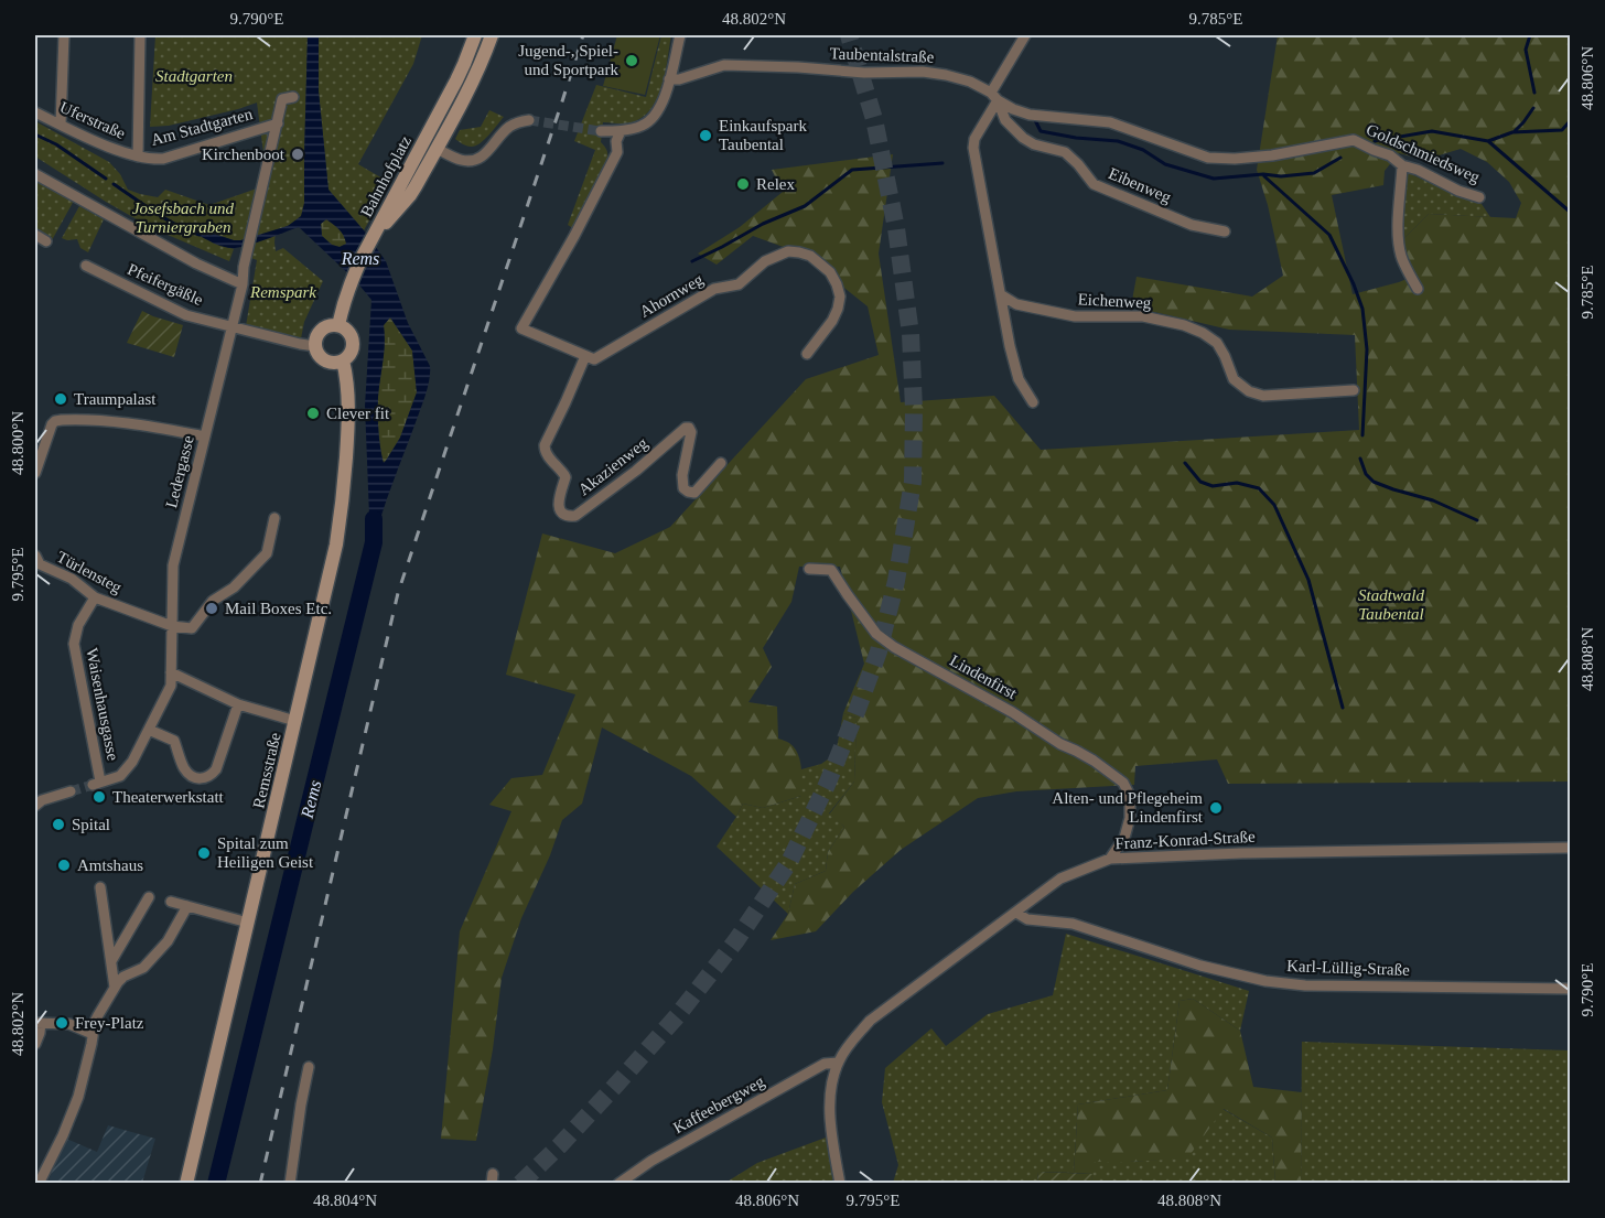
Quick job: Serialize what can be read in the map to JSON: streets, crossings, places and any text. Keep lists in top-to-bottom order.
{
  "streets": {
    "main road": ["Bahnhofplatz", "Remsstraße"],
    "street": [
      "Taubentalstraße",
      "Uferstraße",
      "Am Stadtgarten",
      "Goldschmiedsweg",
      "Eibenweg",
      "Pfeifergäßle",
      "Ahornweg",
      "Eichenweg",
      "Akazienweg",
      "Ledergasse",
      "Türlensteg",
      "Lindenfirst",
      "Waisenhausgasse",
      "Franz-Konrad-Straße",
      "Karl-Lüllig-Straße",
      "Kaffeebergweg"
    ]
  },
  "crossings": [
    ["Taubentalstraße", "Goldschmiedsweg"],
    ["Taubentalstraße", "Eibenweg"],
    ["Uferstraße", "Am Stadtgarten"],
    ["Am Stadtgarten", "Ledergasse"],
    ["Pfeifergäßle", "Ledergasse"],
    ["Ahornweg", "Akazienweg"],
    ["Ledergasse", "Türlensteg"],
    ["Ledergasse", "Waisenhausgasse"],
    ["Türlensteg", "Waisenhausgasse"],
    ["Lindenfirst", "Franz-Konrad-Straße"],
    ["Franz-Konrad-Straße", "Karl-Lüllig-Straße"],
    ["Franz-Konrad-Straße", "Kaffeebergweg"]
  ],
  "water": ["Rems"],
  "parks": [
    "Stadtgarten",
    "Josefsbach und Turniergraben",
    "Remspark",
    "Stadtwald Taubental"
  ],
  "places": [
    "Jugend-, Spiel- und Sportpark",
    "Einkaufspark Taubental",
    "Kirchenboot",
    "Relex",
    "Traumpalast",
    "Clever fit",
    "Mail Boxes Etc.",
    "Theaterwerkstatt",
    "Alten- und Pflegeheim Lindenfirst",
    "Spital",
    "Spital zum Heiligen Geist",
    "Amtshaus",
    "Frey-Platz"
  ],
  "coordinates": [
    "9.790°E",
    "48.802°N",
    "9.785°E",
    "48.806°N",
    "48.800°N",
    "9.795°E",
    "48.808°N",
    "48.804°N"
  ]
}
